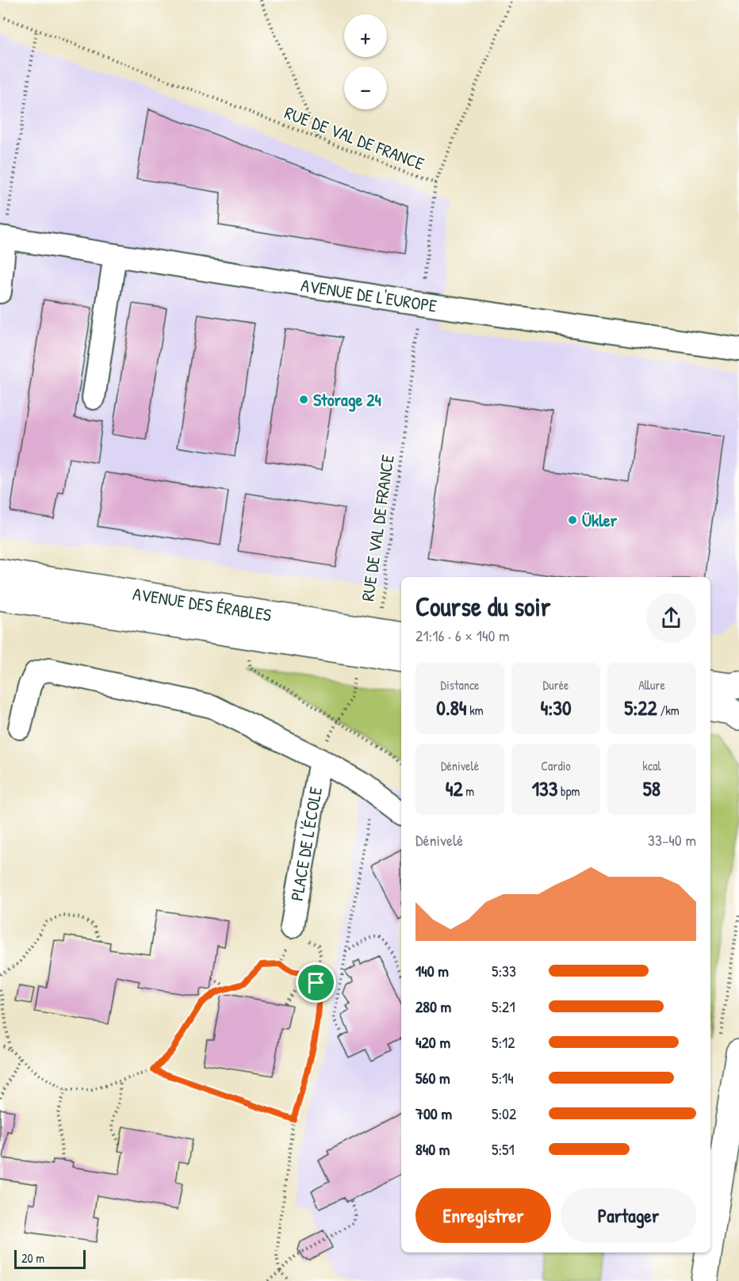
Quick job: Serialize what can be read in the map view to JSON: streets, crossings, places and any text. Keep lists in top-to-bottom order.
{
  "streets": {
    "main road": ["AVENUE DES ÉRABLES"],
    "street": ["AVENUE DE L'EUROPE", "PLACE DE L'ÉCOLE"],
    "path": ["RUE DE VAL DE FRANCE"]
  },
  "crossings": [
    ["RUE DE VAL DE FRANCE", "AVENUE DE L'EUROPE"],
    ["RUE DE VAL DE FRANCE", "AVENUE DES ÉRABLES"]
  ],
  "places": ["Storage 24", "Ükler"],
  "scale_bar": "20 m",
  "page": {
    "map_buttons": ["+", "−"],
    "heading": ["Course du soir", "21:16 · 6 × 140 m"],
    "stats": [
      ["Distance", "0.84 km"],
      ["Durée", "4:30"],
      ["Allure", "5:22 /km"],
      ["Dénivelé", "42 m"],
      ["Cardio", "133 bpm"],
      ["kcal", "58"]
    ],
    "chart": ["Dénivelé", "33–40 m"],
    "list": [
      {
        "name": "140 m",
        "note": "5:33"
      },
      {
        "name": "280 m",
        "note": "5:21"
      },
      {
        "name": "420 m",
        "note": "5:12"
      },
      {
        "name": "560 m",
        "note": "5:14"
      },
      {
        "name": "700 m",
        "note": "5:02"
      },
      {
        "name": "840 m",
        "note": "5:51"
      }
    ],
    "buttons": ["Enregistrer", "Partager"],
    "scale": "20 m"
  }
}
